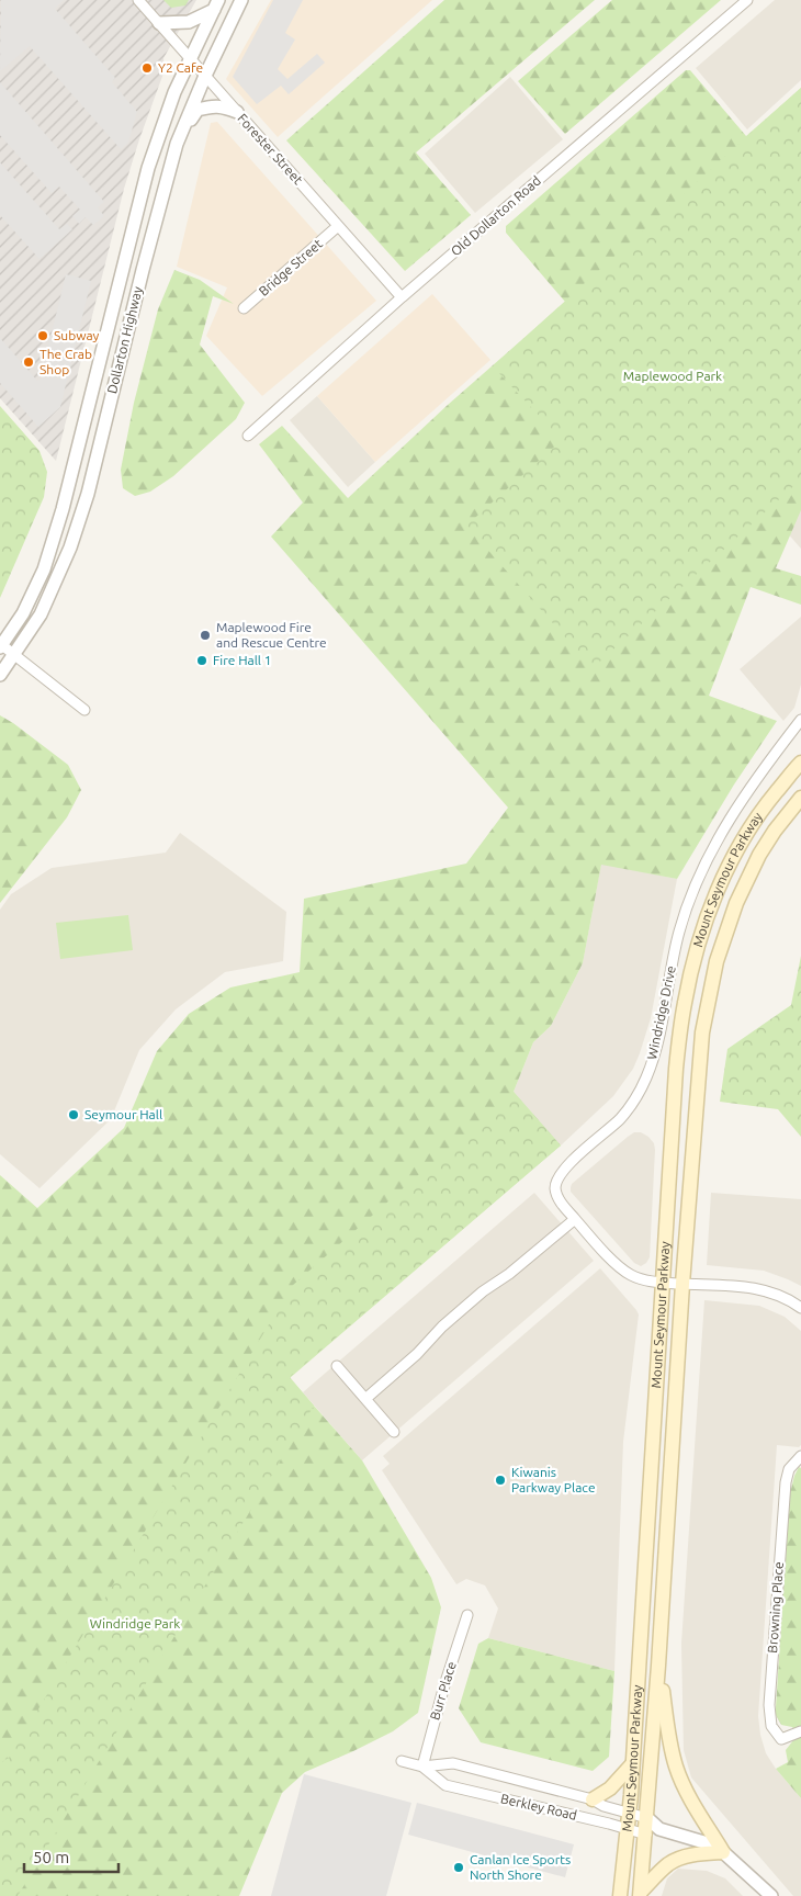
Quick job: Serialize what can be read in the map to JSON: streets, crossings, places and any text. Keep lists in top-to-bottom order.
{
  "streets": {
    "main road": ["Mount Seymour Parkway"],
    "street": [
      "Forester Street",
      "Old Dollarton Road",
      "Bridge Street",
      "Dollarton Highway",
      "Windridge Drive",
      "Browning Place",
      "Burr Place",
      "Berkley Road"
    ]
  },
  "crossings": [
    ["Forester Street", "Old Dollarton Road"],
    ["Forester Street", "Bridge Street"],
    ["Forester Street", "Dollarton Highway"],
    ["Mount Seymour Parkway", "Berkley Road"],
    ["Burr Place", "Berkley Road"]
  ],
  "parks": ["Maplewood Park", "Windridge Park"],
  "places": [
    "Y2 Cafe",
    "Subway",
    "The Crab Shop",
    "Maplewood Fire and Rescue Centre",
    "Fire Hall 1",
    "Seymour Hall",
    "Kiwanis Parkway Place",
    "Canlan Ice Sports North Shore"
  ],
  "scale_bar": "50 m"
}
